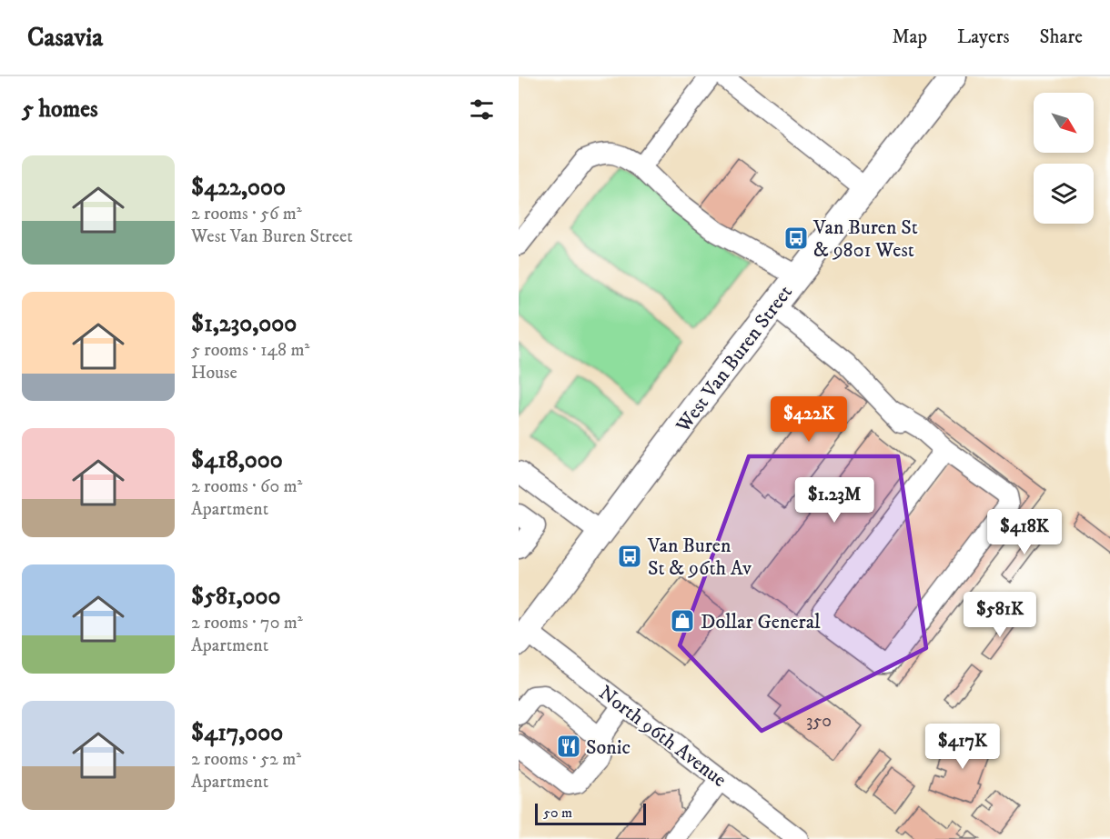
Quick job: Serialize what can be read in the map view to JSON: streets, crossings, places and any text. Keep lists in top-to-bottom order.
{
  "streets": {
    "main road": ["West Van Buren Street"],
    "street": ["North 96th Avenue"]
  },
  "crossings": [
    ["West Van Buren Street", "North 96th Avenue"]
  ],
  "places": {
    "bus stop": ["Van Buren St & 9801 West", "Van Buren St & 96th Av"],
    "shop": ["Dollar General"],
    "restaurant": ["Sonic"]
  },
  "house_numbers": ["350"],
  "scale_bar": "50 m",
  "north": "bottom right",
  "page": {
    "header": "Casavia",
    "nav": ["Map", "Layers", "Share"],
    "heading": "5 homes",
    "list": [
      {
        "name": "$422,000",
        "note": "2 rooms · 56 m² · West Van Buren Street"
      },
      {
        "name": "$1,230,000",
        "note": "5 rooms · 148 m² · House"
      },
      {
        "name": "$418,000",
        "note": "2 rooms · 60 m² · Apartment"
      },
      {
        "name": "$581,000",
        "note": "2 rooms · 70 m² · Apartment"
      },
      {
        "name": "$417,000",
        "note": "2 rooms · 52 m² · Apartment"
      }
    ],
    "price": [
      "$422K",
      "$1.23M",
      "$418K",
      "$581K",
      "$417K"
    ],
    "scale": "50 m"
  }
}
